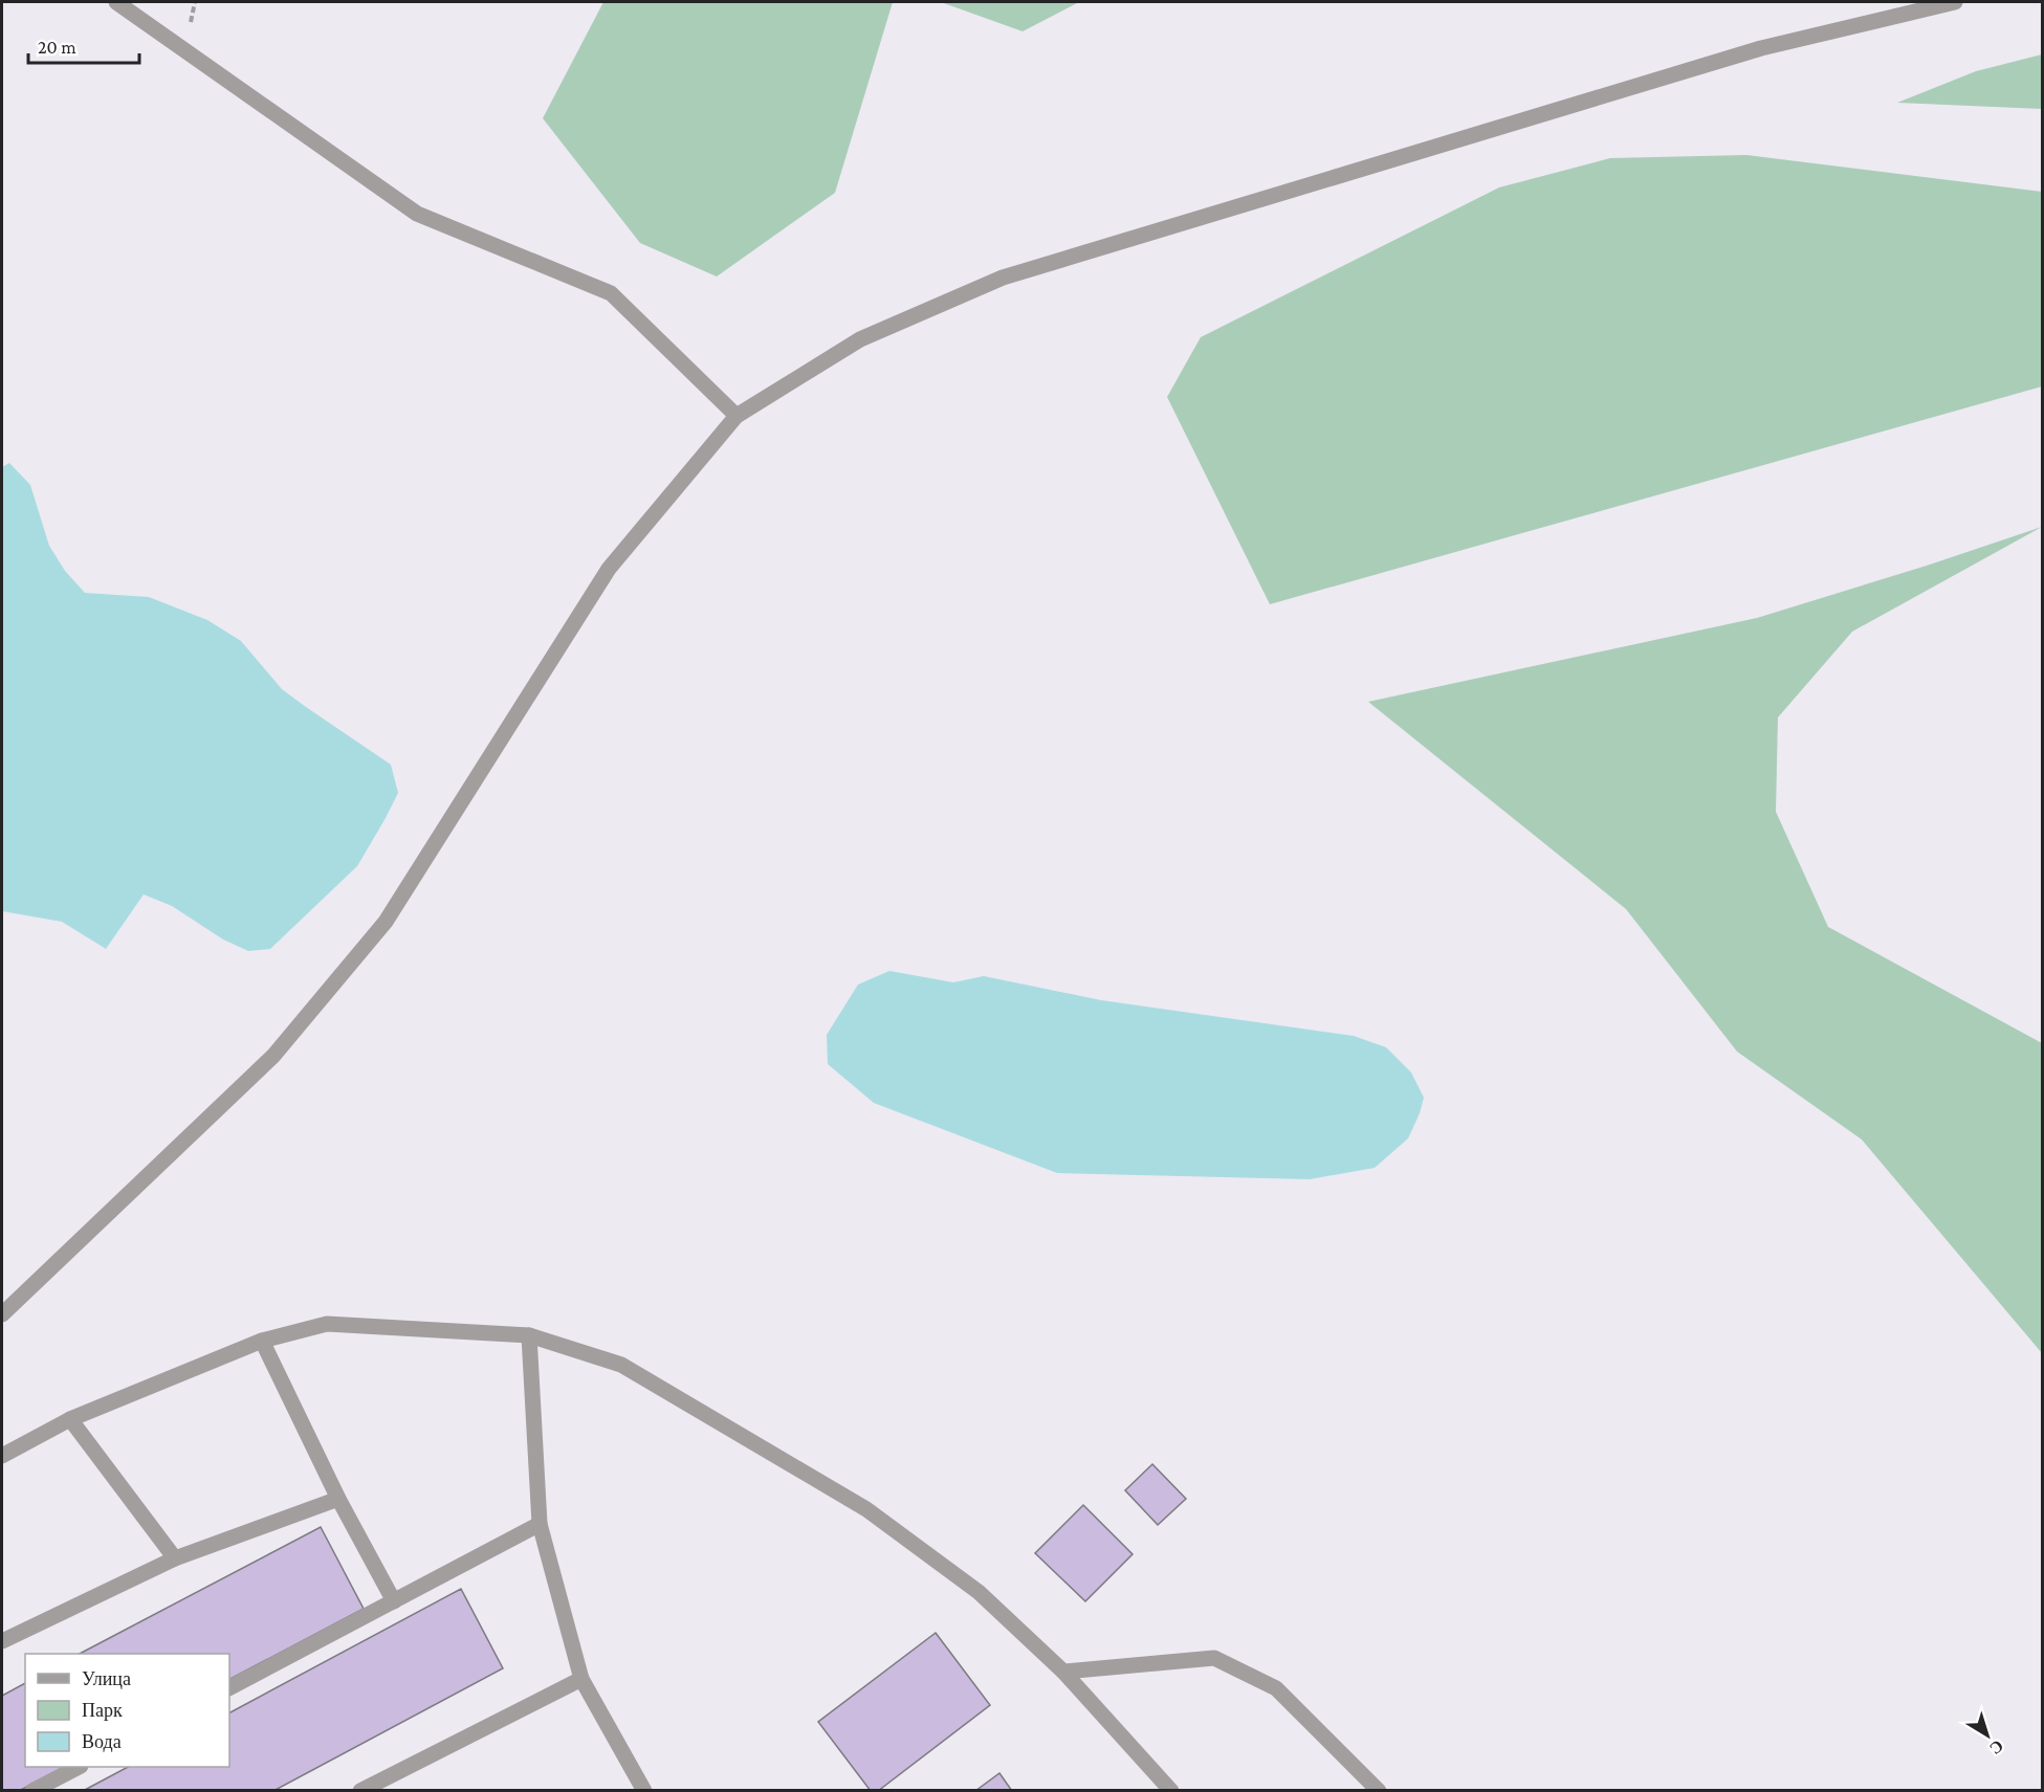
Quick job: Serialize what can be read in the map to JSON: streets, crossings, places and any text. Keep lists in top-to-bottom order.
{
  "legend": ["Улица", "Парк", "Вода"],
  "scale_bar": "20 m",
  "north": "bottom right"
}
